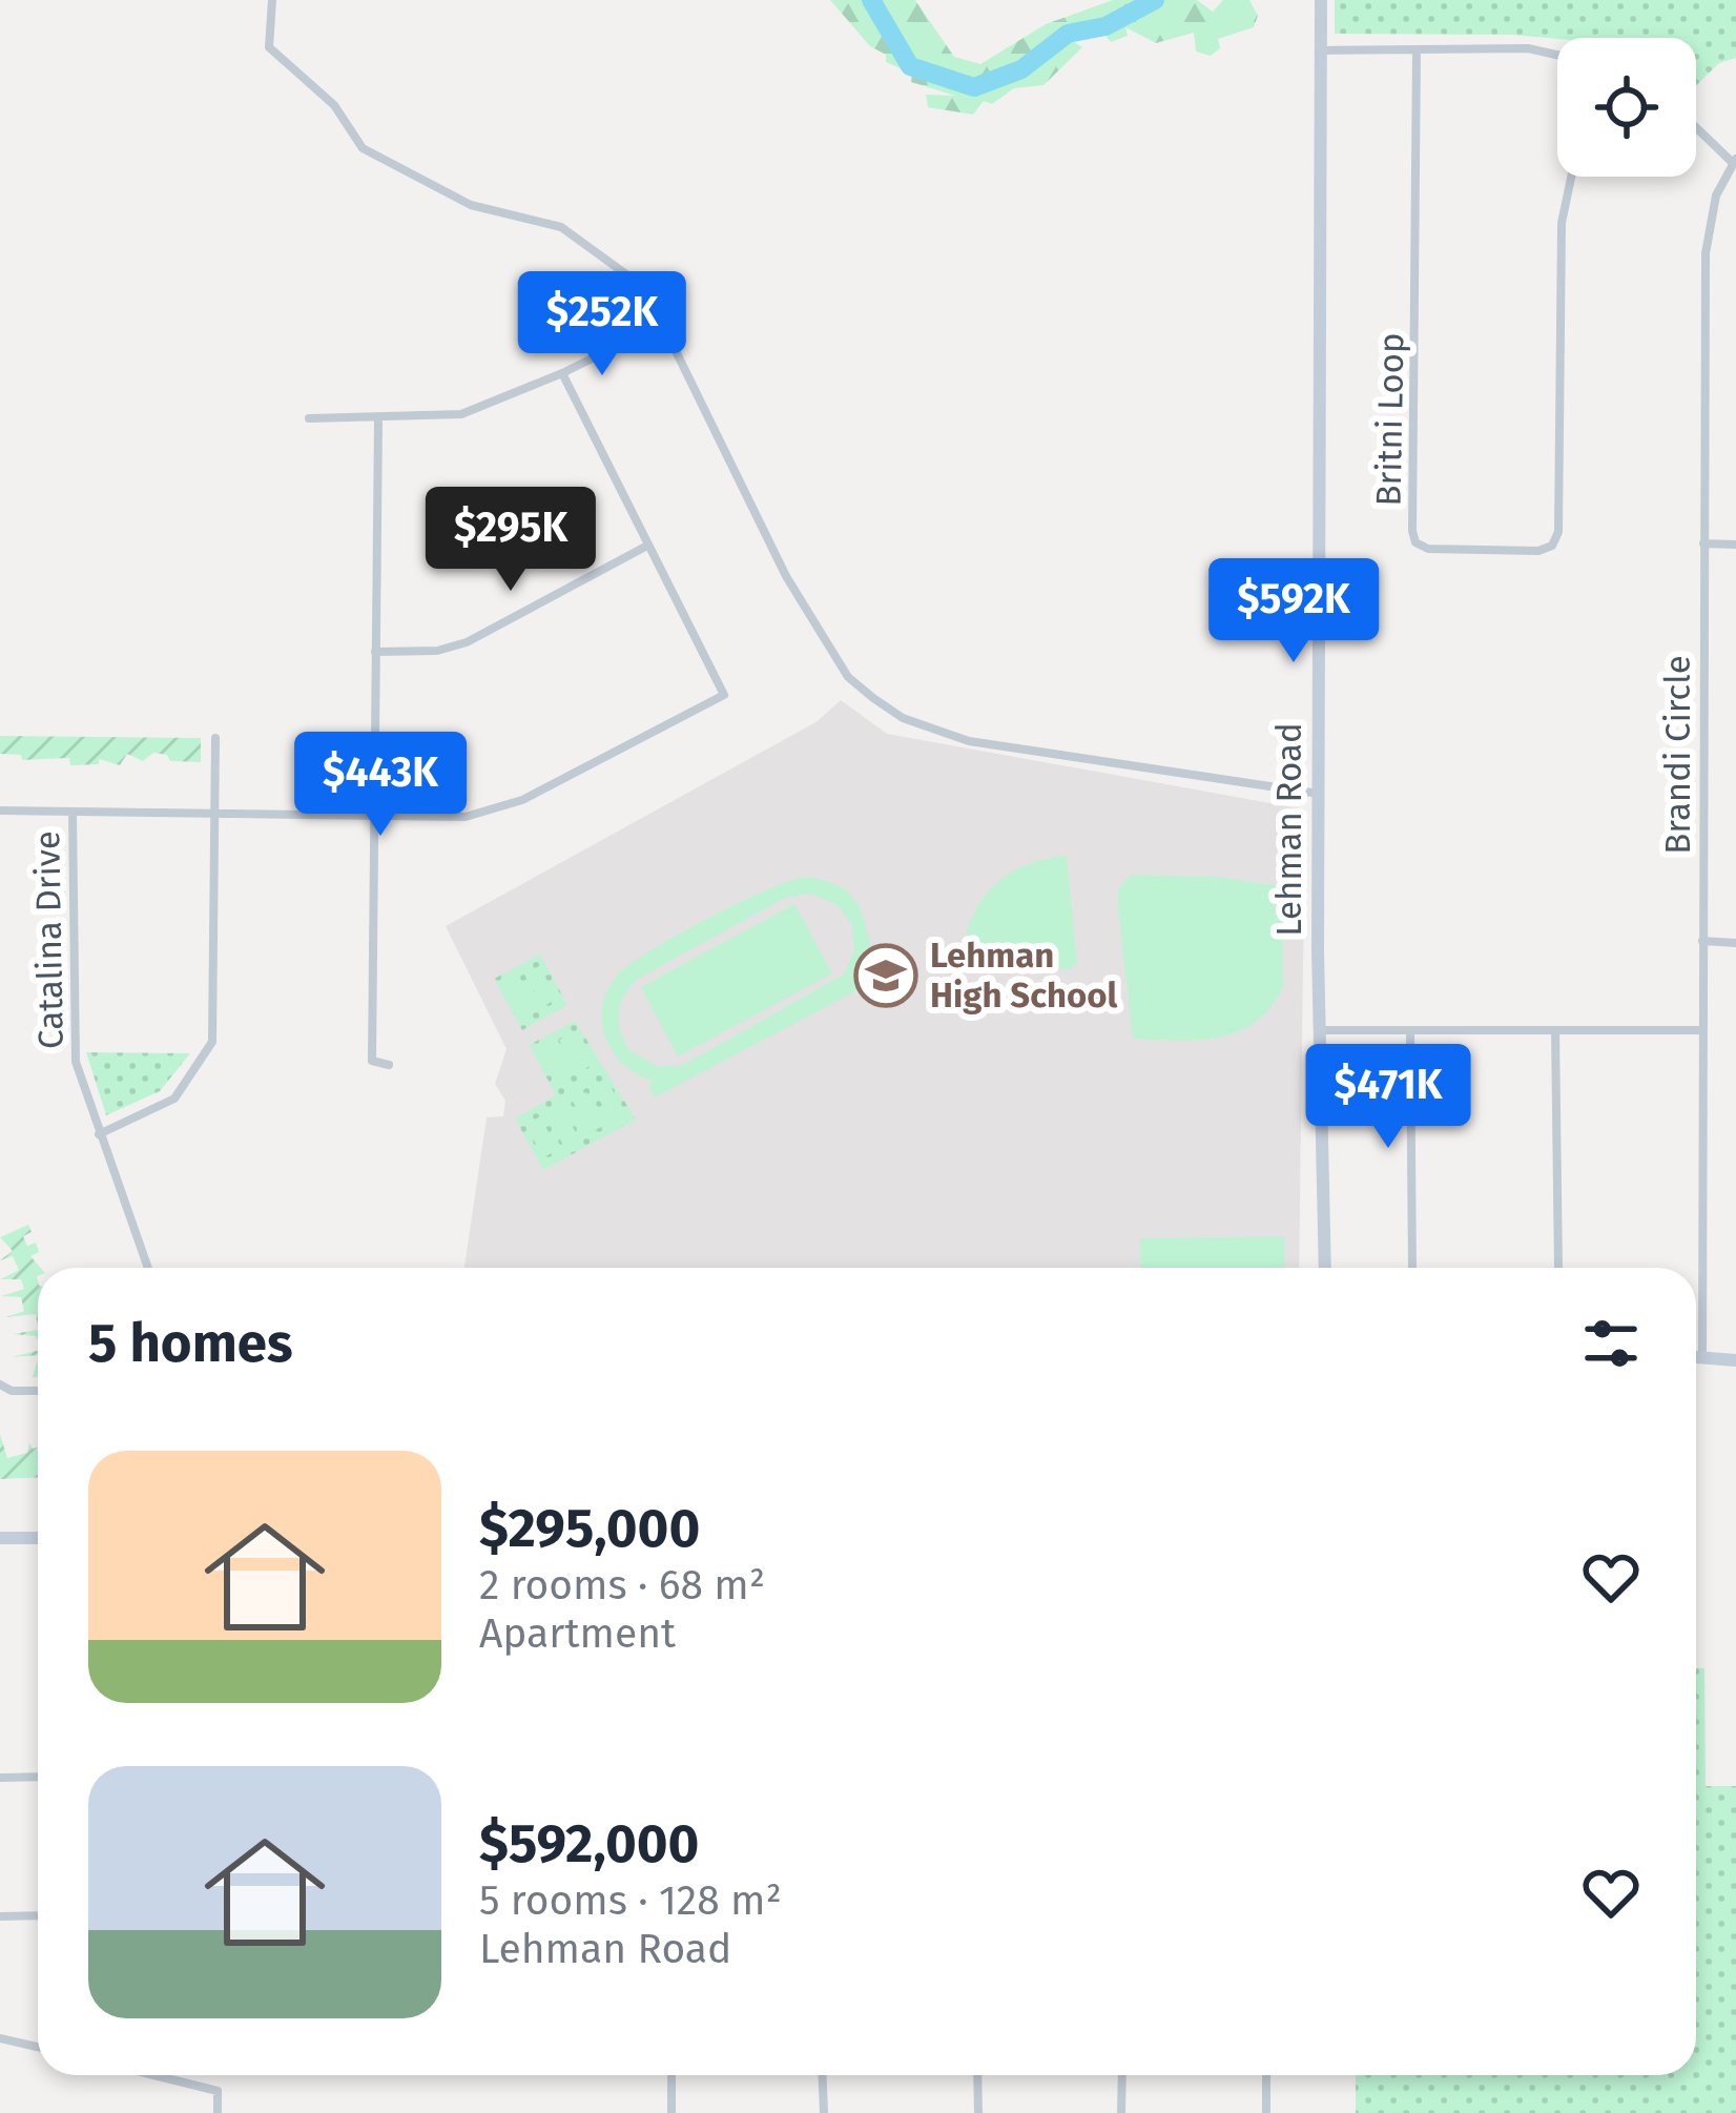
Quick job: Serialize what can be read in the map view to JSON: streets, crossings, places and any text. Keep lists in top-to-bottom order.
{
  "streets": {
    "street": [
      "Britni Loop",
      "Brandi Circle",
      "Lehman Road",
      "Catalina Drive"
    ]
  },
  "places": {
    "school or university": ["Lehman High School"]
  },
  "page": {
    "price": [
      "$252K",
      "$295K",
      "$592K",
      "$443K",
      "$471K"
    ],
    "heading": "5 homes",
    "list": [
      {
        "name": "$295,000",
        "note": "2 rooms · 68 m² · Apartment"
      },
      {
        "name": "$592,000",
        "note": "5 rooms · 128 m² · Lehman Road"
      }
    ]
  }
}
